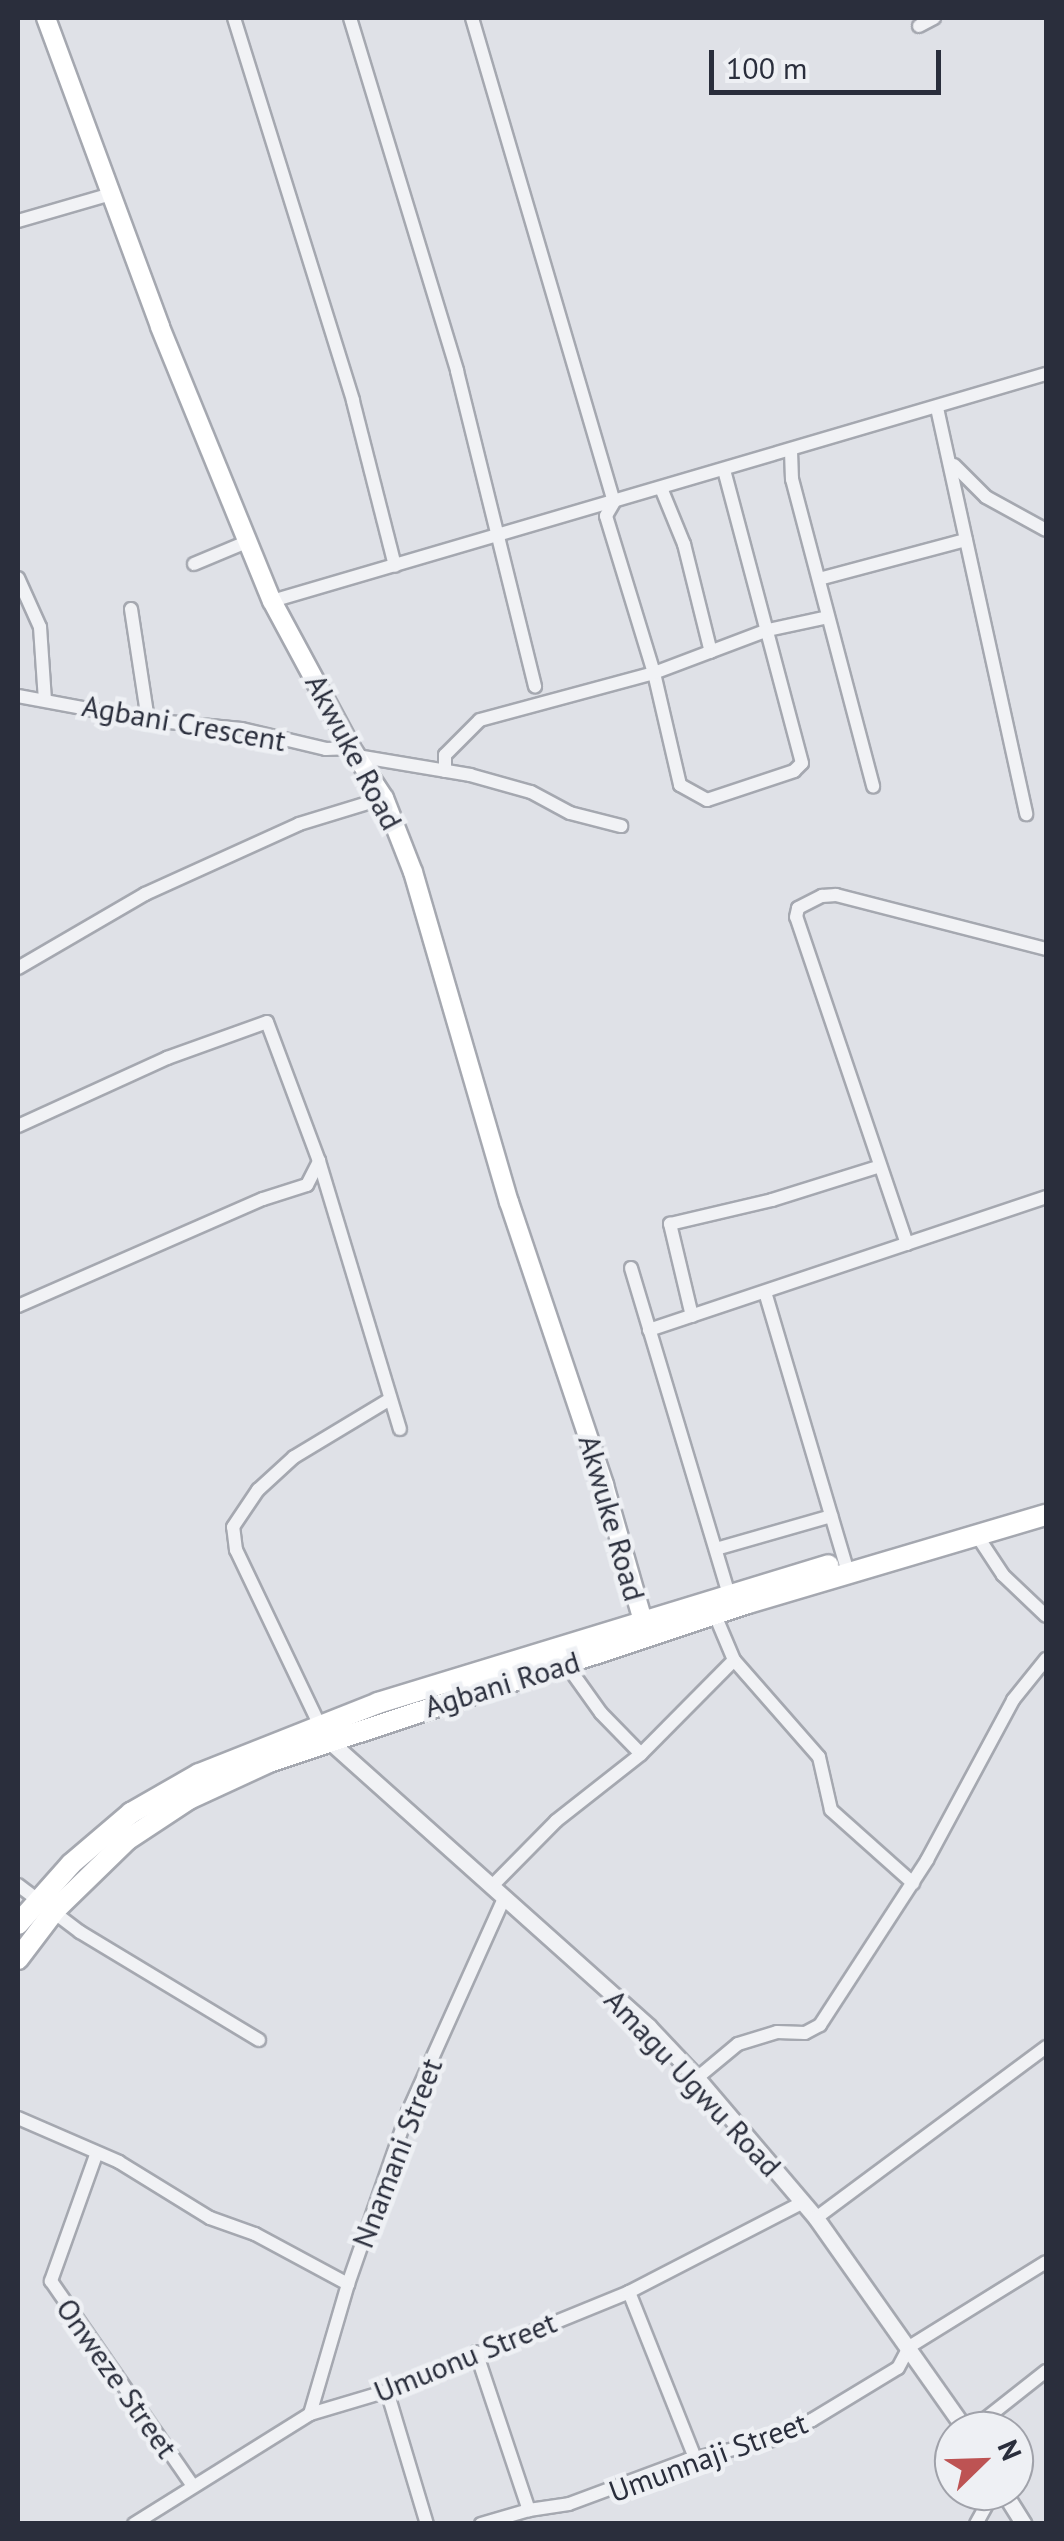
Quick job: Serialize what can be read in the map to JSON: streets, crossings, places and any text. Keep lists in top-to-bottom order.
{
  "streets": {
    "main road": ["Akwuke Road", "Agbani Road"],
    "street": [
      "Agbani Crescent",
      "Amagu Ugwu Road",
      "Nnamani Street",
      "Umuonu Street",
      "Onweze Street",
      "Umunnaji Street"
    ]
  },
  "crossings": [
    ["Agbani Crescent", "Akwuke Road"],
    ["Akwuke Road", "Agbani Road"],
    ["Agbani Road", "Amagu Ugwu Road"],
    ["Amagu Ugwu Road", "Nnamani Street"],
    ["Amagu Ugwu Road", "Umuonu Street"],
    ["Amagu Ugwu Road", "Umunnaji Street"],
    ["Nnamani Street", "Umuonu Street"],
    ["Umuonu Street", "Onweze Street"]
  ],
  "scale_bar": "100 m",
  "north": "top right"
}
